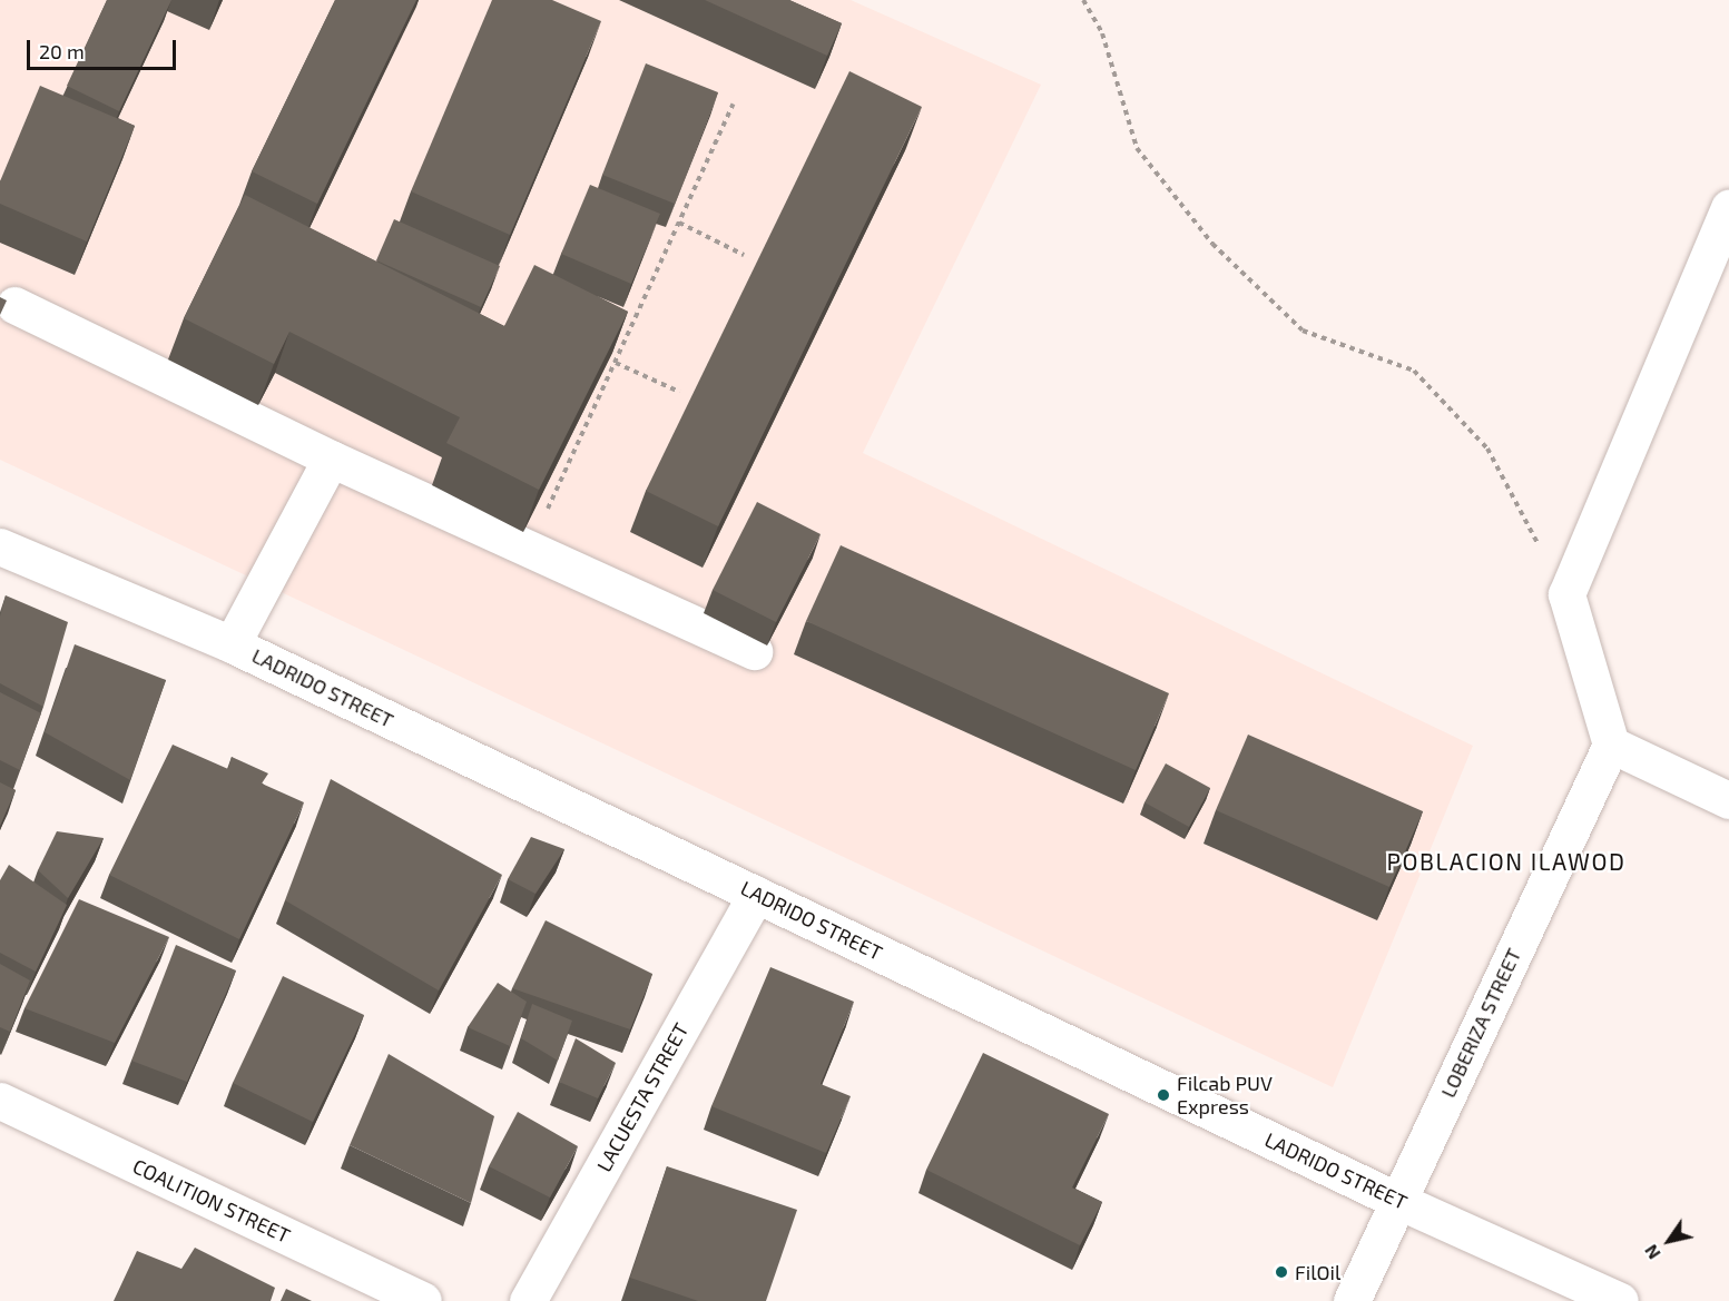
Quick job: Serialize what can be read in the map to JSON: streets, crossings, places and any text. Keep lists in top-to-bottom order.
{
  "streets": {
    "street": [
      "LADRIDO STREET",
      "LOBERIZA STREET",
      "LACUESTA STREET",
      "COALITION STREET"
    ]
  },
  "crossings": [
    ["LADRIDO STREET", "LOBERIZA STREET"],
    ["LADRIDO STREET", "LACUESTA STREET"]
  ],
  "districts": ["POBLACION ILAWOD"],
  "places": ["Filcab PUV Express", "FilOil"],
  "scale_bar": "20 m",
  "north": "bottom left"
}
